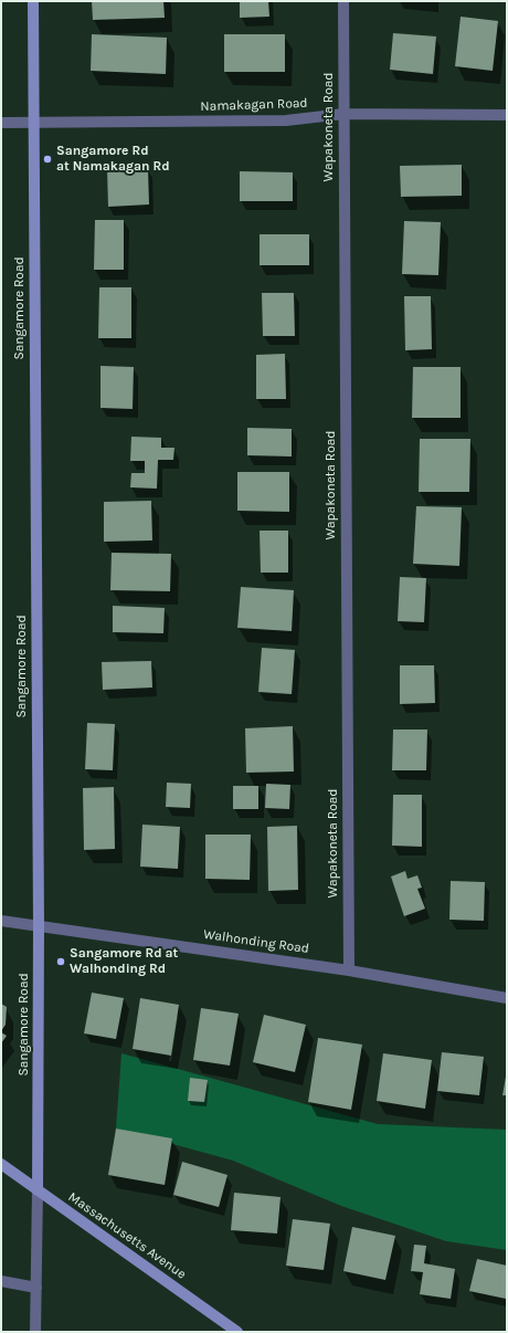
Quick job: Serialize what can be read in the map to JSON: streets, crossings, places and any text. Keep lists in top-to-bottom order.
{
  "streets": {
    "street": [
      "Namakagan Road",
      "Wapakoneta Road",
      "Sangamore Road",
      "Walhonding Road",
      "Massachusetts Avenue"
    ]
  },
  "crossings": [
    ["Namakagan Road", "Wapakoneta Road"],
    ["Namakagan Road", "Sangamore Road"],
    ["Wapakoneta Road", "Walhonding Road"],
    ["Sangamore Road", "Walhonding Road"],
    ["Sangamore Road", "Massachusetts Avenue"]
  ],
  "places": ["Sangamore Rd at Namakagan Rd", "Sangamore Rd at Walhonding Rd"]
}
